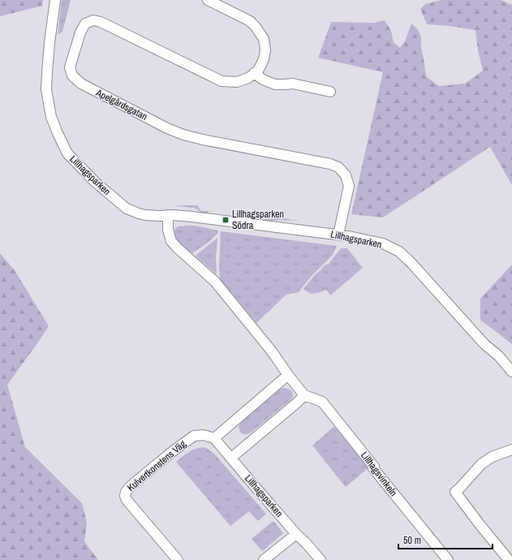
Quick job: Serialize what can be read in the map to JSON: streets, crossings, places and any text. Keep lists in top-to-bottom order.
{
  "streets": {
    "street": [
      "Apelgårdsgatan",
      "Lillhagsparken",
      "Kulvertkonstens Väg",
      "Lillhagsvinkeln"
    ]
  },
  "crossings": [
    ["Apelgårdsgatan", "Lillhagsparken"],
    ["Lillhagsparken", "Kulvertkonstens Väg"]
  ],
  "places": {
    "transit": ["Lillhagsparken Södra"]
  },
  "scale_bar": "50 m"
}
